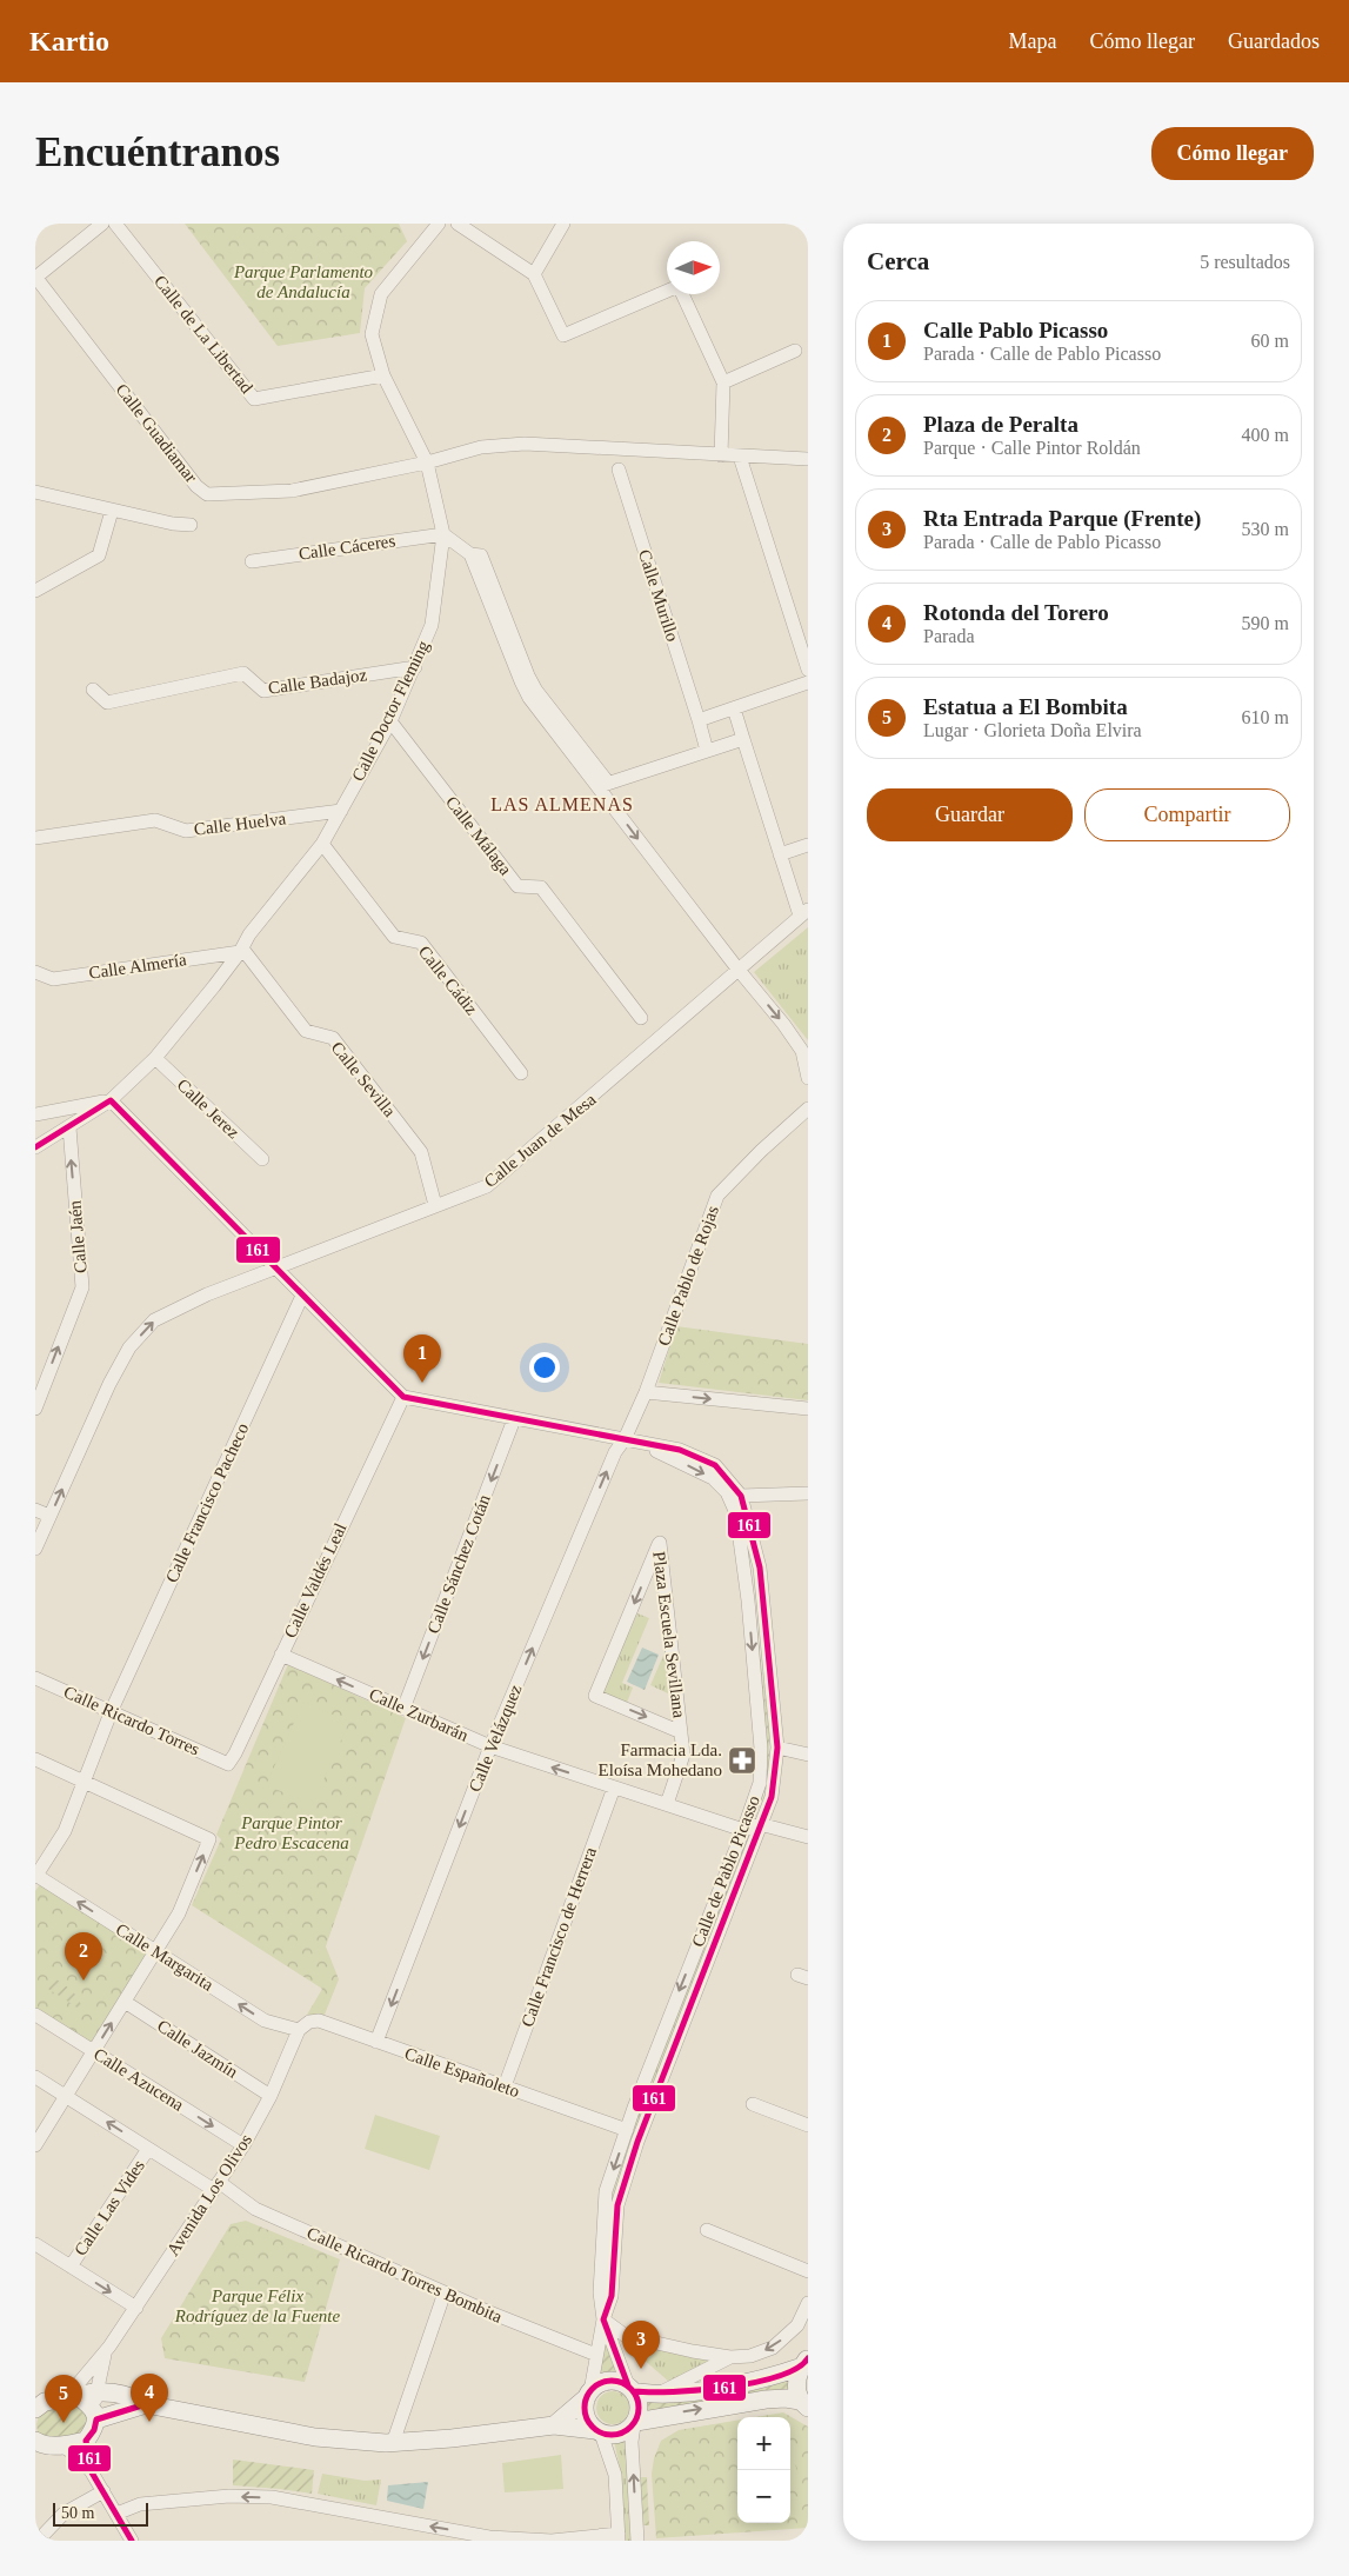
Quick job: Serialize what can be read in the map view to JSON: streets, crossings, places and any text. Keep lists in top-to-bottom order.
{
  "streets": {
    "street": [
      "Calle de La Libertad",
      "Calle Guadiamar",
      "Calle Cáceres",
      "Calle Murillo",
      "Calle Badajoz",
      "Calle Doctor Fleming",
      "Calle Huelva",
      "Calle Málaga",
      "Calle Almería",
      "Calle Cádiz",
      "Calle Sevilla",
      "Calle Jerez",
      "Calle Juan de Mesa",
      "Calle Jaén",
      "Calle Pablo de Rojas",
      "Calle Francisco Pacheco",
      "Calle Sánchez Cotán",
      "Calle Valdés Leal",
      "Plaza Escuela Sevillana",
      "Calle Zurbarán",
      "Calle Ricardo Torres",
      "Calle Velázquez",
      "Calle de Pablo Picasso",
      "Calle Francisco de Herrera",
      "Calle Margarita",
      "Calle Jazmín",
      "Calle Españoleto",
      "Calle Azucena",
      "Avenida Los Olivos",
      "Calle Las Vides",
      "Calle Ricardo Torres Bombita"
    ]
  },
  "crossings": [
    ["Calle de La Libertad", "Calle Doctor Fleming"],
    ["Calle Guadiamar", "Calle Doctor Fleming"],
    ["Calle Cáceres", "Calle Doctor Fleming"],
    ["Calle Badajoz", "Calle Doctor Fleming"],
    ["Calle Doctor Fleming", "Calle Huelva"],
    ["Calle Doctor Fleming", "Calle Málaga"],
    ["Calle Doctor Fleming", "Calle Almería"],
    ["Calle Doctor Fleming", "Calle Cádiz"],
    ["Calle Doctor Fleming", "Calle Sevilla"],
    ["Calle Doctor Fleming", "Calle Jerez"],
    ["Calle Doctor Fleming", "Calle Jaén"],
    ["Calle Almería", "Calle Sevilla"],
    ["Calle Sevilla", "Calle Juan de Mesa"],
    ["Calle Pablo de Rojas", "Calle Velázquez"],
    ["Calle Pablo de Rojas", "Calle de Pablo Picasso"],
    ["Calle Francisco Pacheco", "Calle Ricardo Torres"],
    ["Calle Francisco Pacheco", "Calle Margarita"],
    ["Calle Sánchez Cotán", "Calle Zurbarán"],
    ["Calle Sánchez Cotán", "Calle de Pablo Picasso"],
    ["Calle Valdés Leal", "Calle Zurbarán"],
    ["Calle Valdés Leal", "Calle Ricardo Torres"],
    ["Calle Valdés Leal", "Calle de Pablo Picasso"],
    ["Plaza Escuela Sevillana", "Calle Zurbarán"],
    ["Calle Zurbarán", "Calle Velázquez"],
    ["Calle Zurbarán", "Calle de Pablo Picasso"],
    ["Calle Zurbarán", "Calle Francisco de Herrera"],
    ["Calle Velázquez", "Calle de Pablo Picasso"],
    ["Calle Velázquez", "Calle Españoleto"],
    ["Calle de Pablo Picasso", "Calle Españoleto"],
    ["Calle de Pablo Picasso", "Calle Ricardo Torres Bombita"],
    ["Calle Francisco de Herrera", "Calle Españoleto"],
    ["Calle Margarita", "Calle Españoleto"],
    ["Calle Margarita", "Avenida Los Olivos"],
    ["Calle Jazmín", "Avenida Los Olivos"],
    ["Calle Españoleto", "Avenida Los Olivos"],
    ["Calle Azucena", "Avenida Los Olivos"],
    ["Avenida Los Olivos", "Calle Ricardo Torres Bombita"],
    ["Calle Las Vides", "Calle Ricardo Torres Bombita"]
  ],
  "one_way": [
    "Calle Jaén",
    "Calle Sánchez Cotán",
    "Calle Zurbarán",
    "Calle Margarita",
    "Calle Azucena"
  ],
  "districts": ["LAS ALMENAS"],
  "parks": ["Parque Parlamento de Andalucía", "Parque Pintor Pedro Escacena", "Parque Félix Rodríguez de la Fuente"],
  "places": {
    "pharmacy": ["Farmacia Lda. Eloísa Mohedano"]
  },
  "lines": ["transit line 161"],
  "scale_bar": "50 m",
  "north": "right",
  "page": {
    "header": "Kartio",
    "nav": ["Mapa", "Cómo llegar", "Guardados"],
    "buttons": [
      "Cómo llegar",
      ["Guardar", "Compartir"]
    ],
    "title": "Encuéntranos",
    "heading": ["Cerca", "5 resultados"],
    "list": [
      {
        "mark": "1",
        "name": "Calle Pablo Picasso",
        "note": "Parada · Calle de Pablo Picasso",
        "value": "60 m"
      },
      {
        "mark": "2",
        "name": "Plaza de Peralta",
        "note": "Parque · Calle Pintor Roldán",
        "value": "400 m"
      },
      {
        "mark": "3",
        "name": "Rta Entrada Parque (Frente)",
        "note": "Parada · Calle de Pablo Picasso",
        "value": "530 m"
      },
      {
        "mark": "4",
        "name": "Rotonda del Torero",
        "note": "Parada",
        "value": "590 m"
      },
      {
        "mark": "5",
        "name": "Estatua a El Bombita",
        "note": "Lugar · Glorieta Doña Elvira",
        "value": "610 m"
      }
    ],
    "pins": [
      "1",
      "2",
      "3",
      "4",
      "5"
    ],
    "map_buttons": ["+", "−"],
    "scale": "50 m"
  }
}
